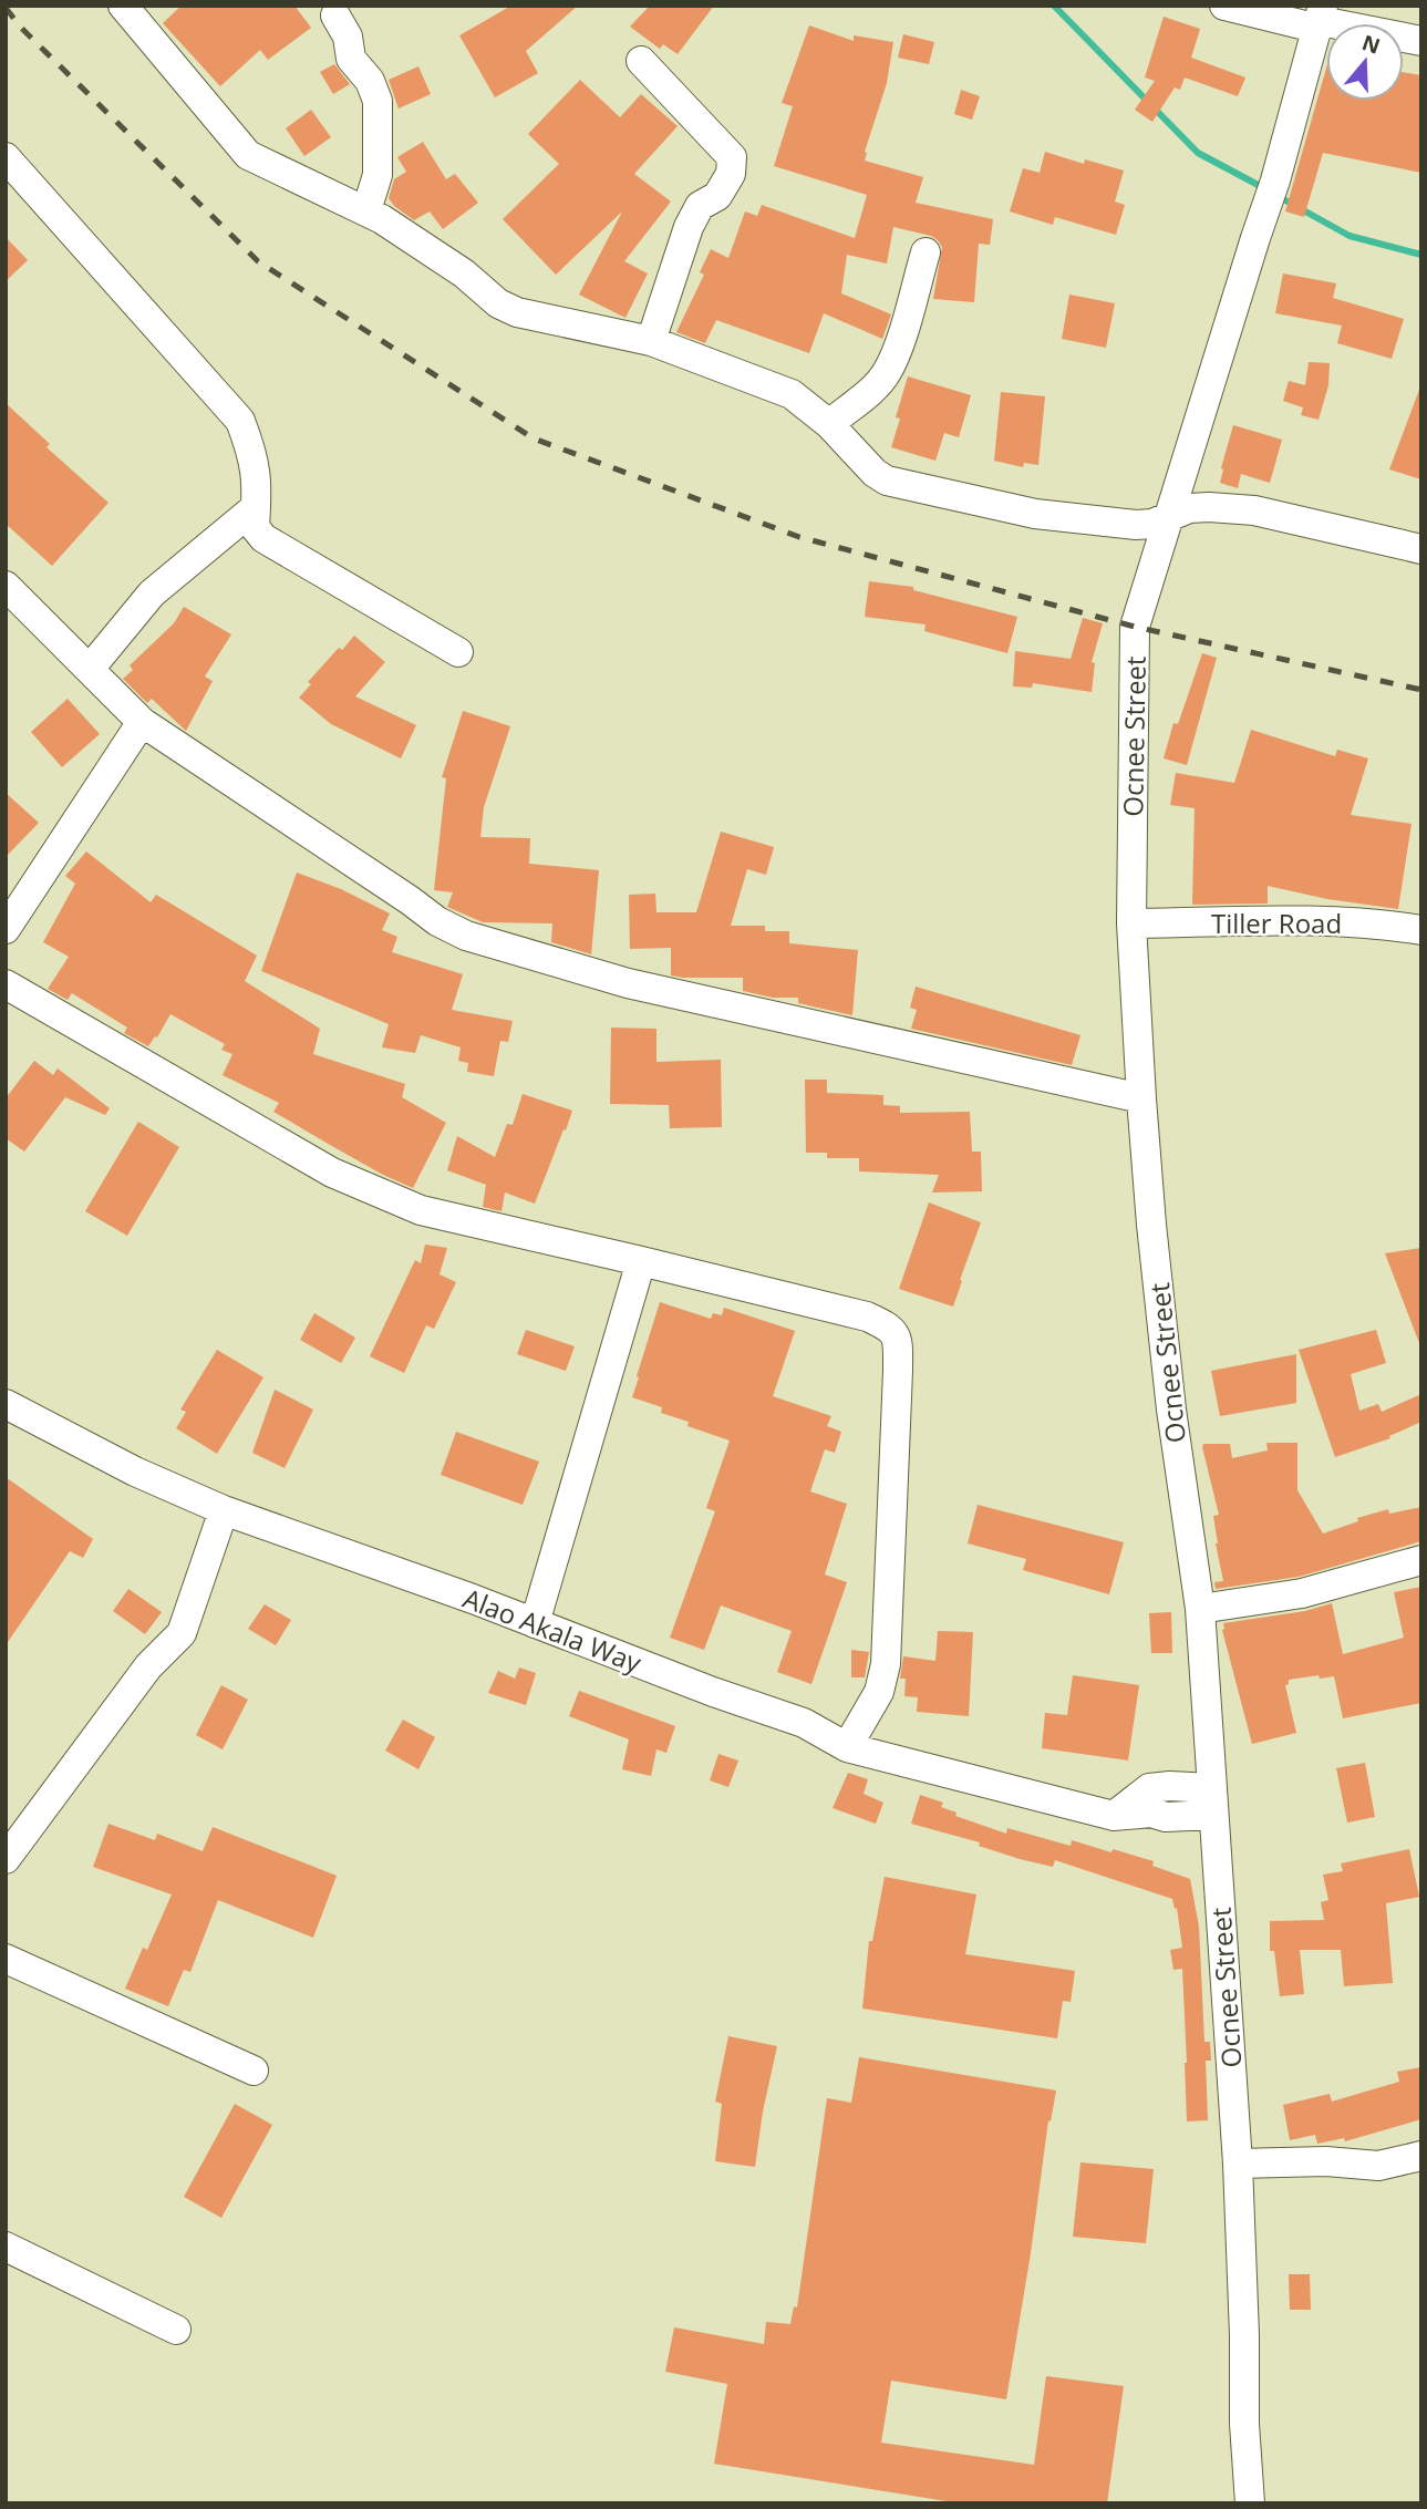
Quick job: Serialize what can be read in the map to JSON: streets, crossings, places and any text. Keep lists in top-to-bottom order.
{
  "streets": {
    "street": ["Ocnee Street", "Tiller Road", "Alao Akala Way"]
  },
  "crossings": [
    ["Ocnee Street", "Tiller Road"],
    ["Ocnee Street", "Alao Akala Way"]
  ],
  "north": "top"
}
